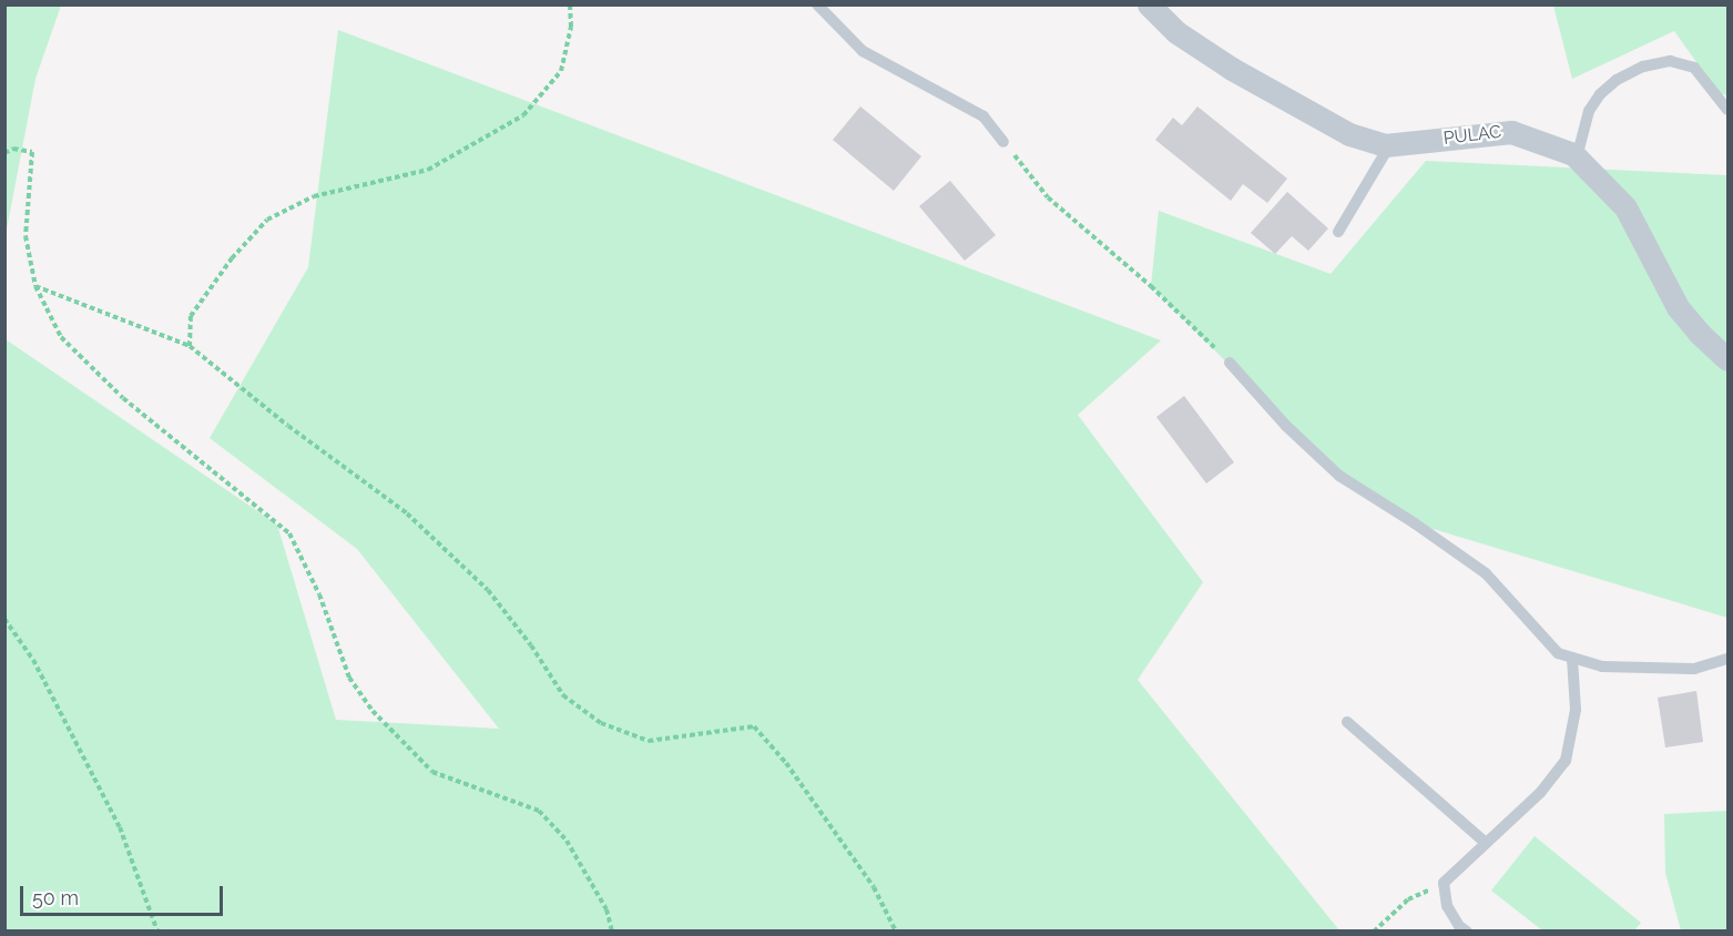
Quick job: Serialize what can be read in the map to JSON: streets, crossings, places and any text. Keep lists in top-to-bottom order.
{
  "streets": {
    "street": ["PULAC"]
  },
  "scale_bar": "50 m"
}
